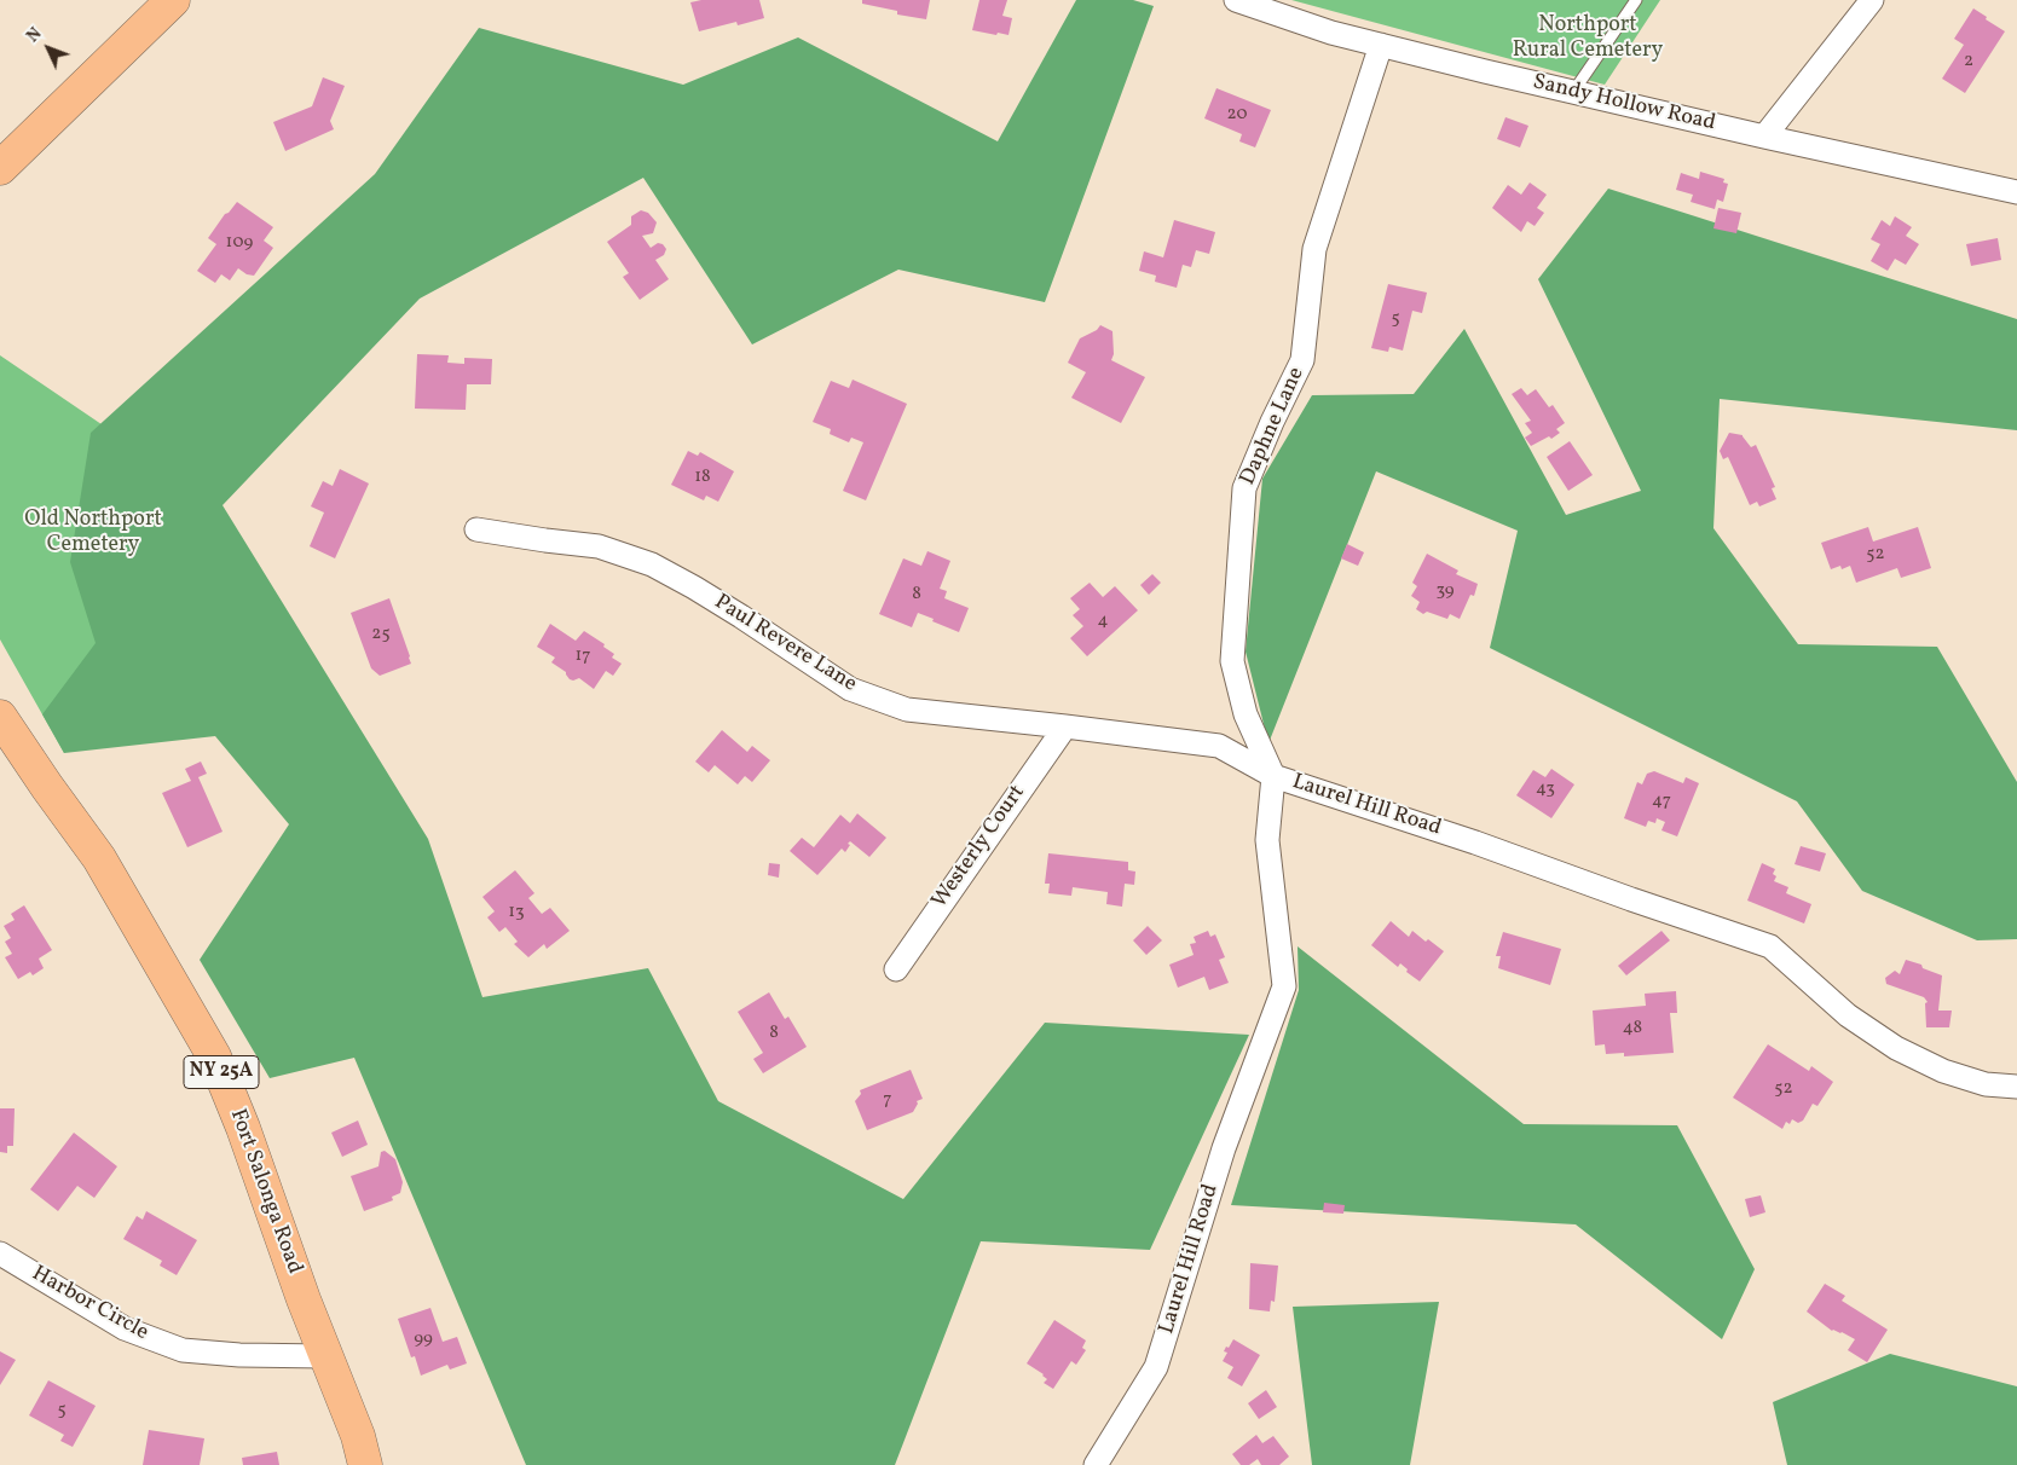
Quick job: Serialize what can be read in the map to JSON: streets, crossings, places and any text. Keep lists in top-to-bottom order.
{
  "streets": {
    "main road": ["NY 25A", "Fort Salonga Road"],
    "street": [
      "Sandy Hollow Road",
      "Daphne Lane",
      "Paul Revere Lane",
      "Laurel Hill Road",
      "Westerly Court",
      "Harbor Circle"
    ]
  },
  "crossings": [
    ["Sandy Hollow Road", "Daphne Lane"],
    ["Daphne Lane", "Paul Revere Lane"],
    ["Daphne Lane", "Laurel Hill Road"],
    ["Paul Revere Lane", "Laurel Hill Road"],
    ["Paul Revere Lane", "Westerly Court"],
    ["Fort Salonga Road", "Harbor Circle"]
  ],
  "parks": ["Northport Rural Cemetery", "Old Northport Cemetery"],
  "house_numbers": [
    "2",
    "20",
    "109",
    "5",
    "18",
    "52",
    "39",
    "8",
    "4",
    "25",
    "17",
    "43",
    "47",
    "13",
    "48",
    "8",
    "52",
    "7",
    "99",
    "5"
  ],
  "north": "top left"
}
